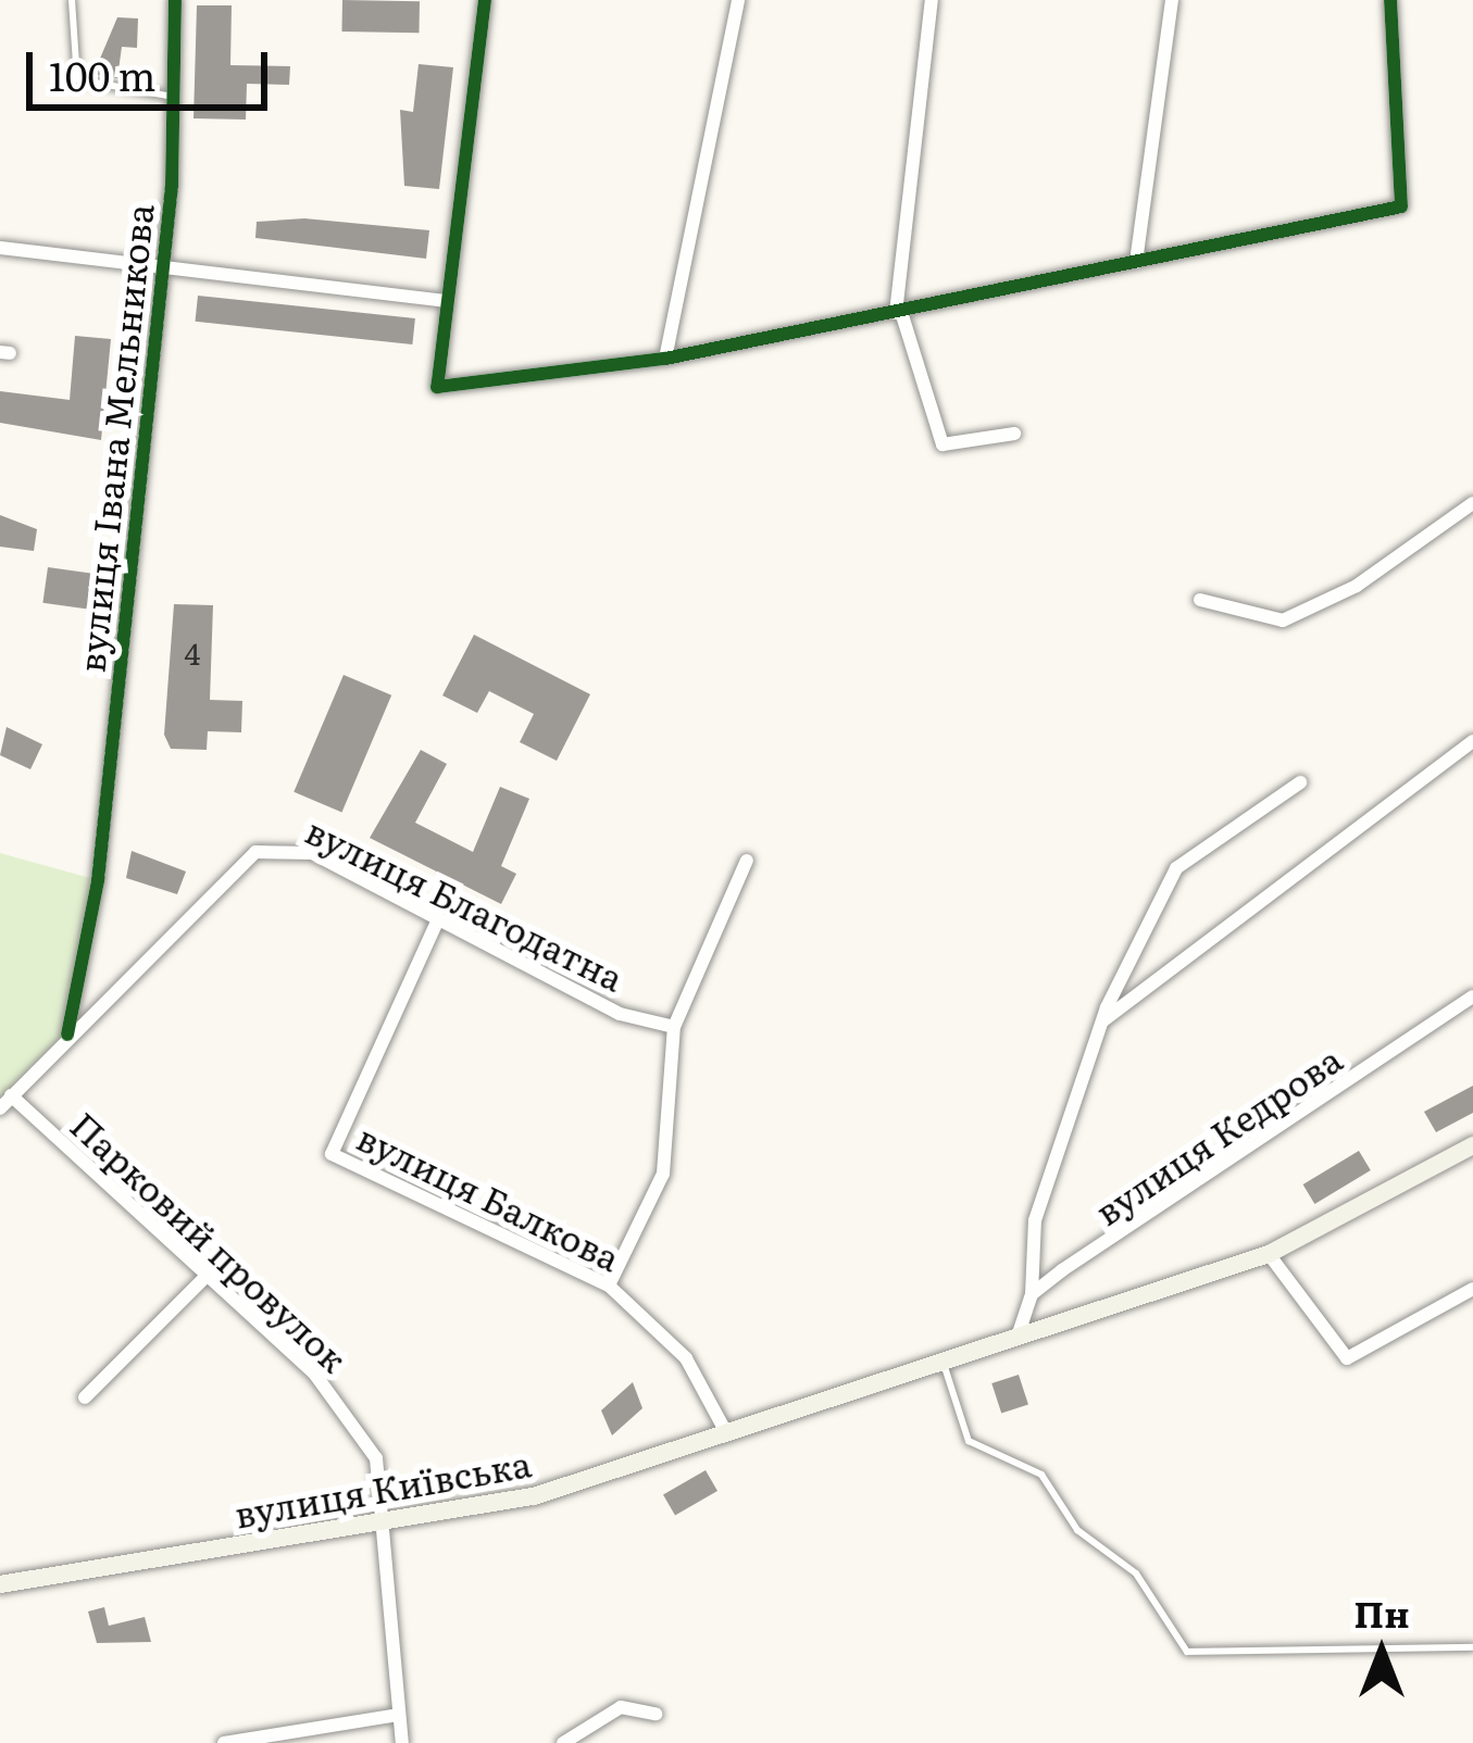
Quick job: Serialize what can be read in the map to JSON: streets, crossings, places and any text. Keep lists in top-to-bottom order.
{
  "streets": {
    "main road": ["вулиця Київська"],
    "street": [
      "вулиця Івана Мельникова",
      "вулиця Благодатна",
      "вулиця Кедрова",
      "вулиця Балкова",
      "Парковий провулок"
    ]
  },
  "crossings": [
    ["вулиця Івана Мельникова", "вулиця Благодатна"],
    ["вулиця Благодатна", "вулиця Балкова"],
    ["вулиця Благодатна", "Парковий провулок"],
    ["вулиця Балкова", "вулиця Київська"],
    ["Парковий провулок", "вулиця Київська"]
  ],
  "house_numbers": ["4"],
  "scale_bar": "100 m",
  "north": "top"
}
